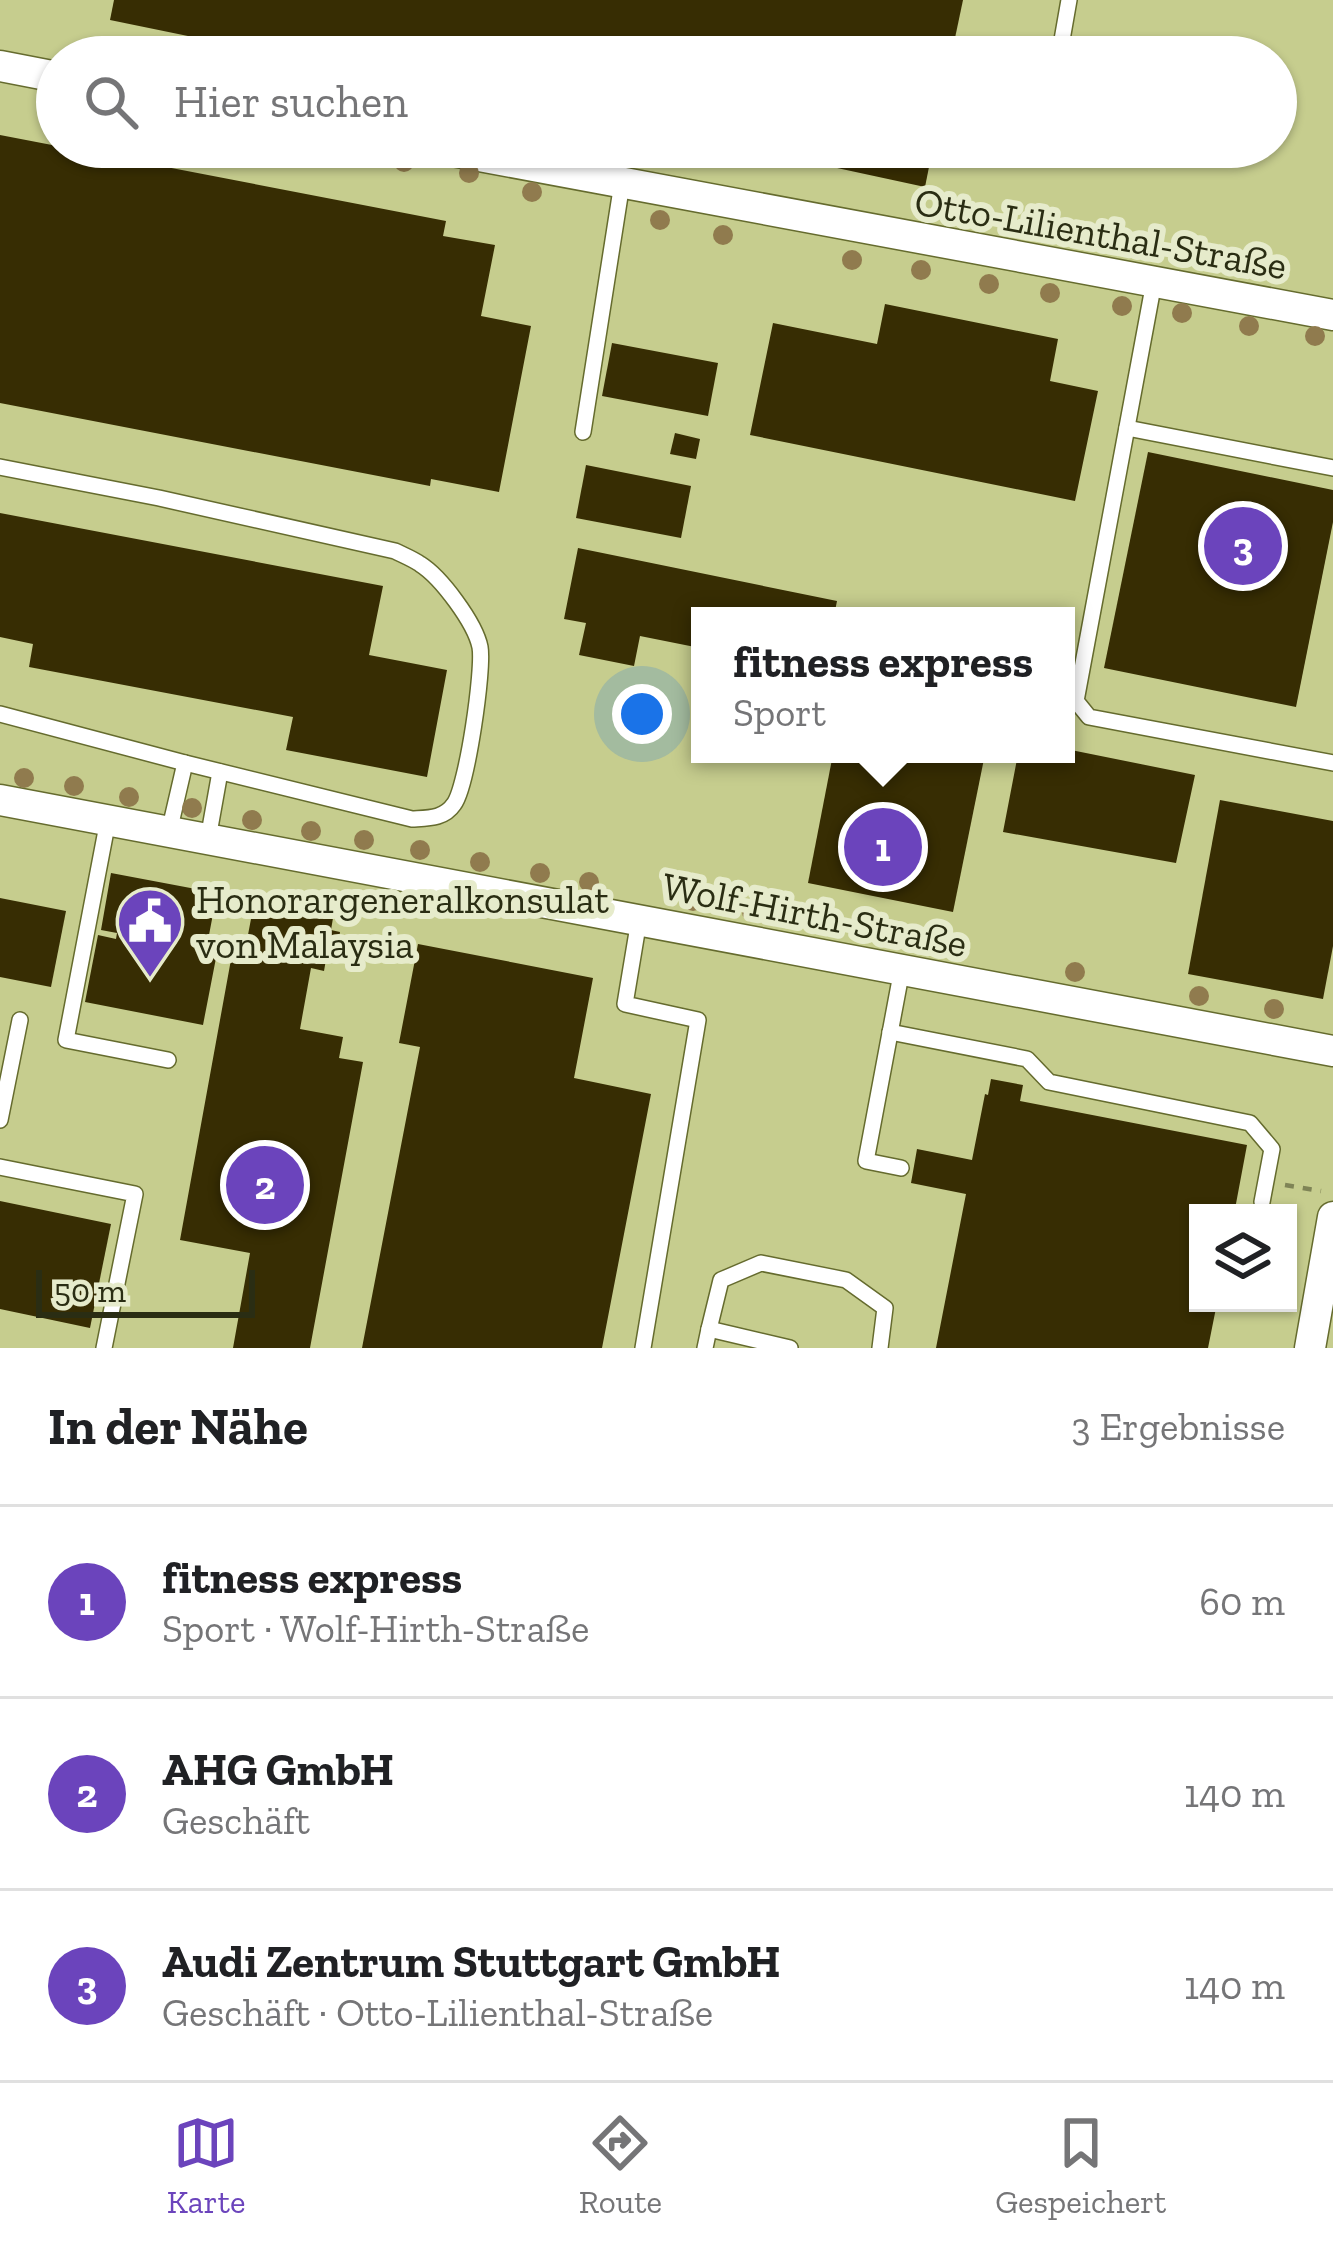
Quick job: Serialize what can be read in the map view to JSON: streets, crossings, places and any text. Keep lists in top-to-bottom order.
{
  "streets": {
    "street": ["Otto-Lilienthal-Straße", "Wolf-Hirth-Straße"]
  },
  "places": {
    "public building": ["Honorargeneralkonsulat von Malaysia"]
  },
  "scale_bar": "50 m",
  "page": {
    "search": "Hier suchen",
    "pins": ["3", "1", "2"],
    "popup": ["fitness express", "Sport"],
    "scale": "50 m",
    "heading": ["In der Nähe", "3 Ergebnisse"],
    "list": [
      {
        "mark": "1",
        "name": "fitness express",
        "note": "Sport · Wolf-Hirth-Straße",
        "value": "60 m"
      },
      {
        "mark": "2",
        "name": "AHG GmbH",
        "note": "Geschäft",
        "value": "140 m"
      },
      {
        "mark": "3",
        "name": "Audi Zentrum Stuttgart GmbH",
        "note": "Geschäft · Otto-Lilienthal-Straße",
        "value": "140 m"
      }
    ],
    "nav": ["Karte", "Route", "Gespeichert"]
  }
}
